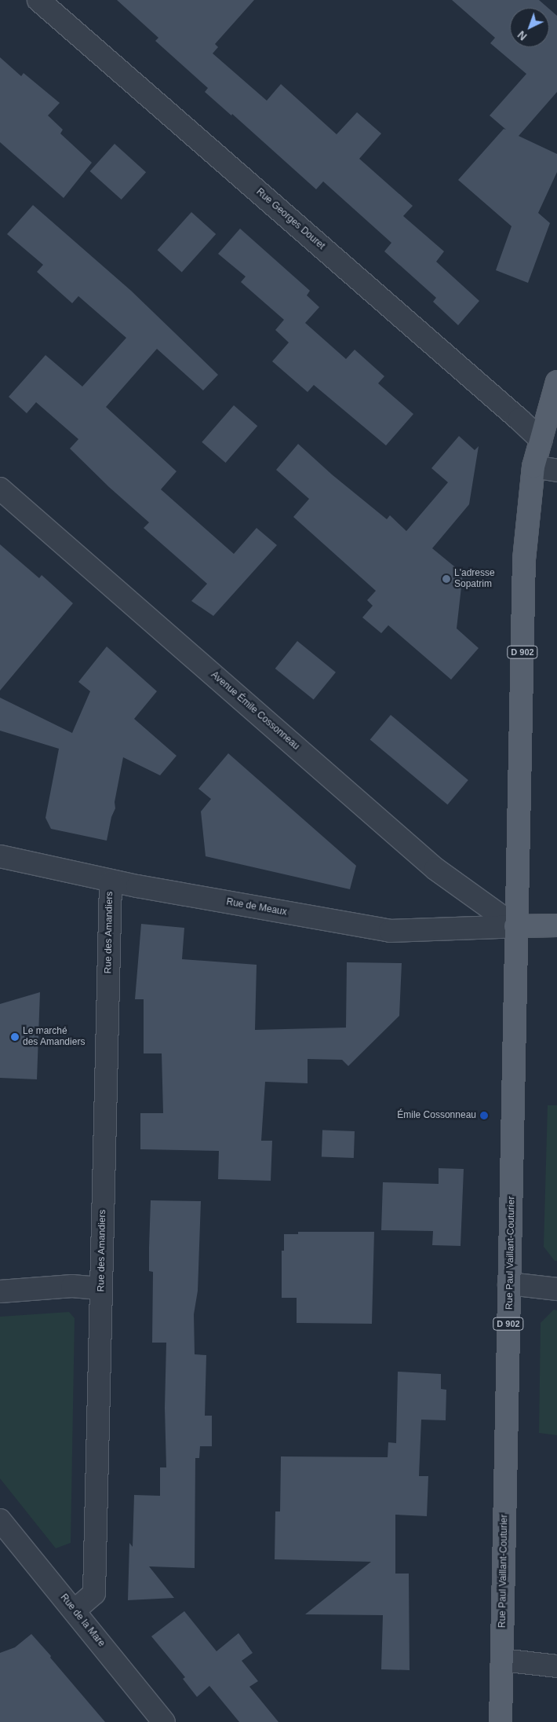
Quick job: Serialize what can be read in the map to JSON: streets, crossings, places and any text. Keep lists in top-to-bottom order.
{
  "streets": {
    "main road": ["D 902", "Rue Paul Vaillant-Couturier"],
    "street": [
      "Rue Georges Douret",
      "Avenue Émile Cossonneau",
      "Rue de Meaux",
      "Rue des Amandiers",
      "Rue de la Mare"
    ]
  },
  "crossings": [
    ["Rue Georges Douret", "D 902"],
    ["D 902", "Avenue Émile Cossonneau"],
    ["D 902", "Rue de Meaux"],
    ["D 902", "Rue Paul Vaillant-Couturier"],
    ["Avenue Émile Cossonneau", "Rue de Meaux"],
    ["Avenue Émile Cossonneau", "Rue Paul Vaillant-Couturier"],
    ["Rue de Meaux", "Rue des Amandiers"],
    ["Rue de Meaux", "Rue Paul Vaillant-Couturier"],
    ["Rue des Amandiers", "Rue de la Mare"]
  ],
  "places": ["L'adresse Sopatrim", "Le marché des Amandiers", "Émile Cossonneau"],
  "north": "bottom left"
}
